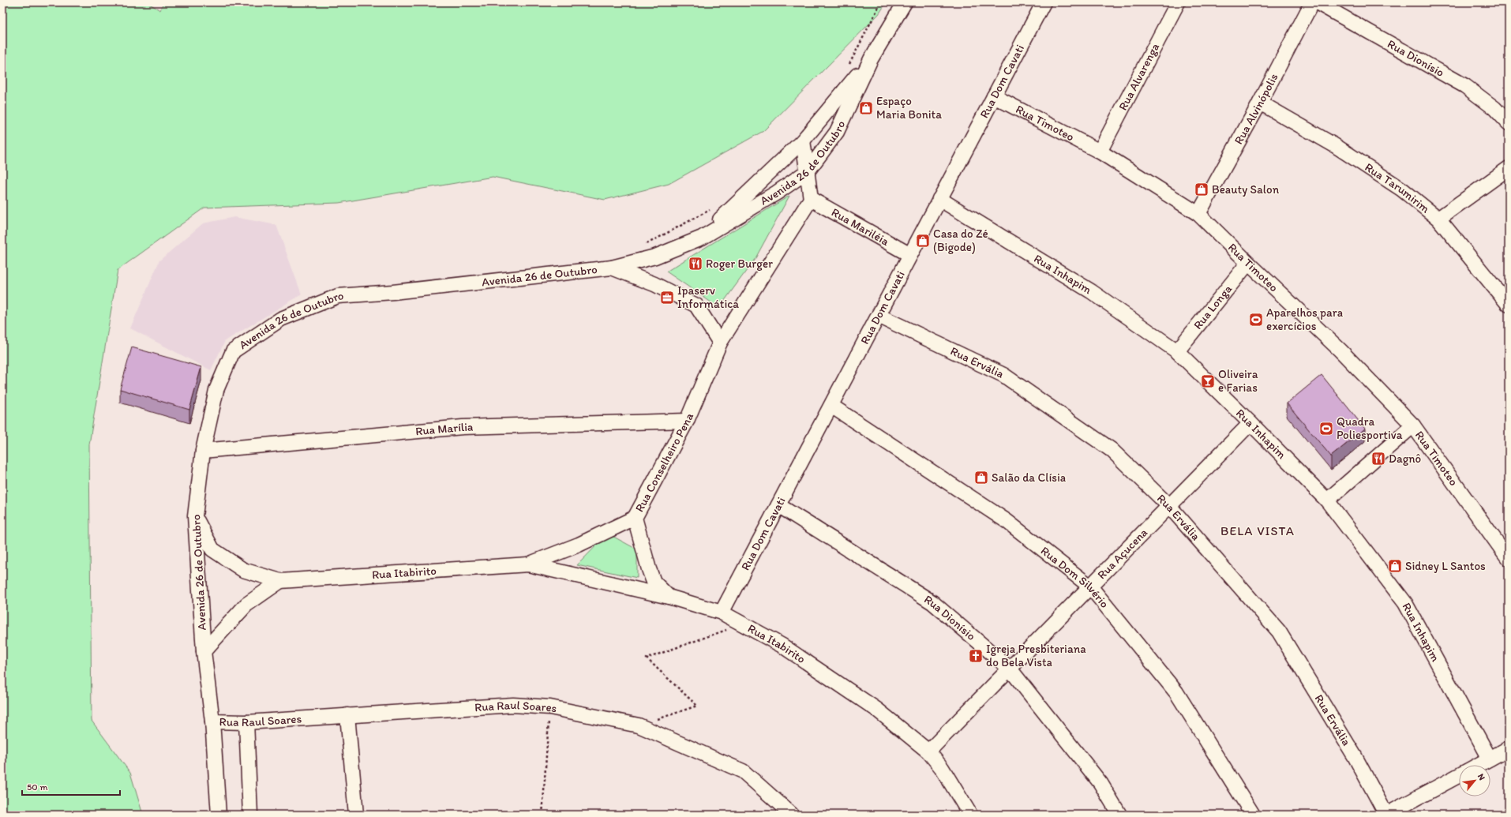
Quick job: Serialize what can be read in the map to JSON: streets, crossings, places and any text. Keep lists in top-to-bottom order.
{
  "streets": {
    "street": [
      "Rua Dionísio",
      "Rua Alvarenga",
      "Rua Dom Cavati",
      "Rua Alvinópolis",
      "Rua Timoteo",
      "Avenida 26 de Outubro",
      "Rua Tarumirim",
      "Rua Mariléia",
      "Rua Inhapim",
      "Rua Longa",
      "Rua Ervália",
      "Rua Marília",
      "Rua Conselheiro Pena",
      "Rua Açucena",
      "Rua Itabirito",
      "Rua Dom Silvério",
      "Rua Raul Soares"
    ]
  },
  "crossings": [
    ["Rua Dionísio", "Rua Dom Cavati"],
    ["Rua Dionísio", "Rua Açucena"],
    ["Rua Alvarenga", "Rua Timoteo"],
    ["Rua Dom Cavati", "Rua Timoteo"],
    ["Rua Dom Cavati", "Rua Mariléia"],
    ["Rua Dom Cavati", "Rua Inhapim"],
    ["Rua Dom Cavati", "Rua Ervália"],
    ["Rua Dom Cavati", "Rua Itabirito"],
    ["Rua Dom Cavati", "Rua Dom Silvério"],
    ["Rua Alvinópolis", "Rua Timoteo"],
    ["Rua Alvinópolis", "Rua Tarumirim"],
    ["Rua Timoteo", "Rua Longa"],
    ["Avenida 26 de Outubro", "Rua Marília"],
    ["Avenida 26 de Outubro", "Rua Itabirito"],
    ["Avenida 26 de Outubro", "Rua Raul Soares"],
    ["Rua Mariléia", "Rua Conselheiro Pena"],
    ["Rua Inhapim", "Rua Longa"],
    ["Rua Inhapim", "Rua Açucena"],
    ["Rua Ervália", "Rua Açucena"],
    ["Rua Marília", "Rua Conselheiro Pena"],
    ["Rua Conselheiro Pena", "Rua Itabirito"],
    ["Rua Açucena", "Rua Itabirito"],
    ["Rua Açucena", "Rua Dom Silvério"]
  ],
  "districts": ["BELA VISTA"],
  "places": {
    "shop": [
      "Espaço Maria Bonita",
      "Beauty Salon",
      "Casa do Zé (Bigode)",
      "Salão da Clísia",
      "Sidney L Santos"
    ],
    "restaurant": ["Roger Burger", "Dagnô"],
    "office": ["Ipaserv Informática"],
    "sports": ["Aparelhos para exercícios", "Quadra Poliesportiva"],
    "bar": ["Oliveira e Farias"],
    "church": ["Igreja Presbiteriana do Bela Vista"]
  },
  "scale_bar": "50 m",
  "north": "top right"
}
